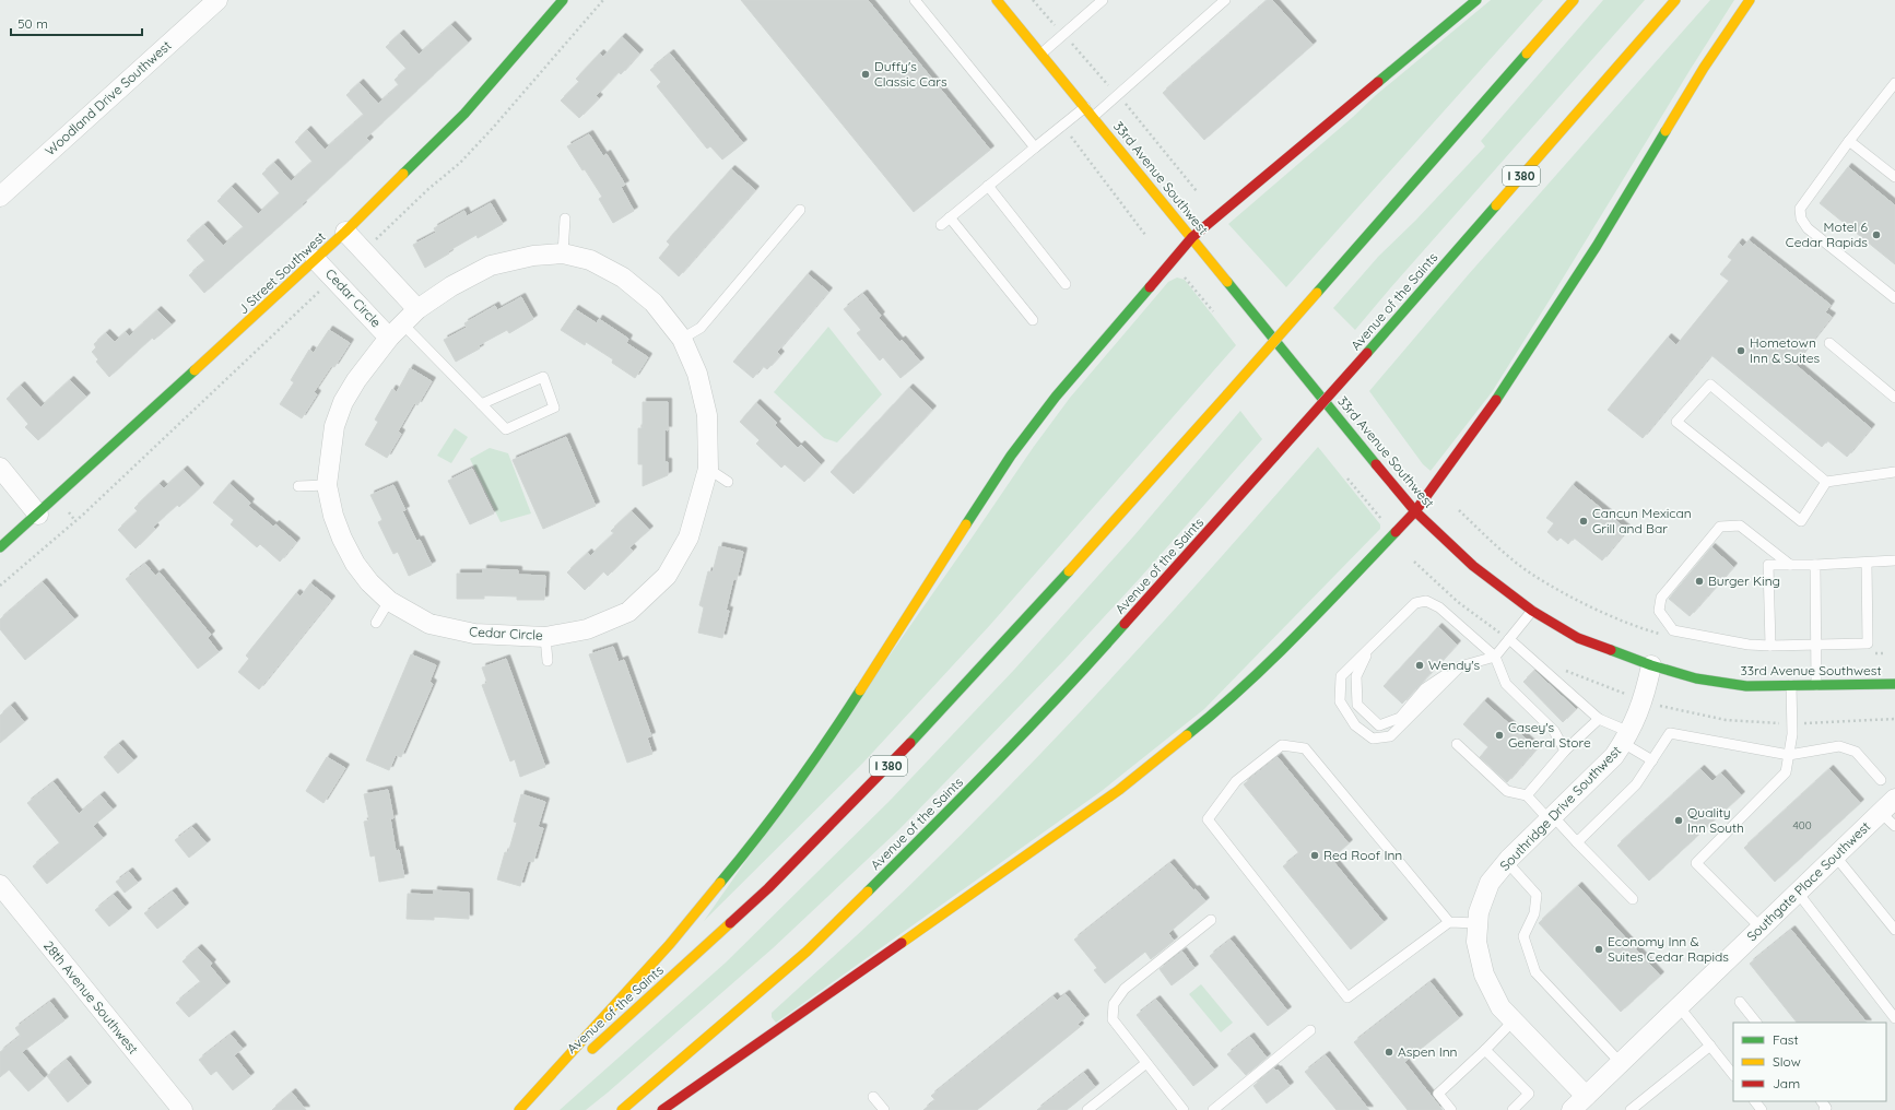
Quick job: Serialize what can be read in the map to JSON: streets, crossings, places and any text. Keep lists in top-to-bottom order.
{
  "streets": {
    "main road": [
      "I 380",
      "33rd Avenue Southwest",
      "J Street Southwest",
      "Avenue of the Saints"
    ],
    "street": [
      "Woodland Drive Southwest",
      "Cedar Circle",
      "Southridge Drive Southwest",
      "Southgate Place Southwest",
      "28th Avenue Southwest"
    ]
  },
  "crossings": [
    ["33rd Avenue Southwest", "Southridge Drive Southwest"],
    ["J Street Southwest", "Cedar Circle"],
    ["Southridge Drive Southwest", "Southgate Place Southwest"]
  ],
  "places": [
    "Duffy's Classic Cars",
    "Motel 6 Cedar Rapids",
    "Hometown Inn & Suites",
    "Cancun Mexican Grill and Bar",
    "Burger King",
    "Wendy's",
    "Casey's General Store",
    "Quality Inn South",
    "Red Roof Inn",
    "Economy Inn & Suites Cedar Rapids",
    "Aspen Inn"
  ],
  "house_numbers": ["400"],
  "legend": ["Fast", "Slow", "Jam"],
  "scale_bar": "50 m"
}
